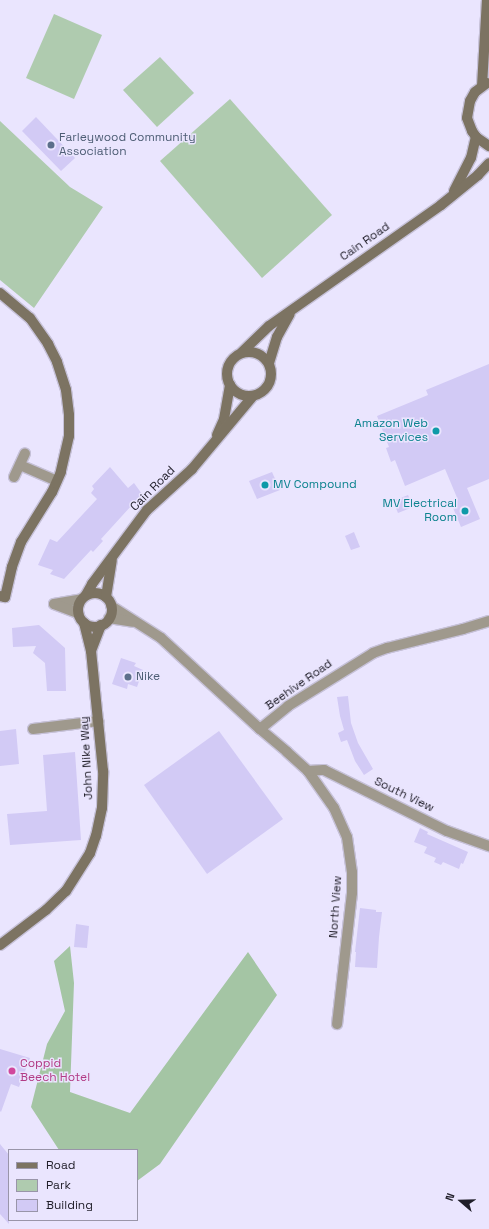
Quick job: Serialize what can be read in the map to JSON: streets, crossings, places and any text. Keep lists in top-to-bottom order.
{
  "streets": {
    "street": [
      "Cain Road",
      "Beehive Road",
      "John Nike Way",
      "South View",
      "North View"
    ]
  },
  "crossings": [
    ["Cain Road", "John Nike Way"],
    ["Beehive Road", "North View"],
    ["South View", "North View"]
  ],
  "places": [
    "Farleywood Community Association",
    "Amazon Web Services",
    "MV Compound",
    "MV Electrical Room",
    "Nike",
    "Coppid Beech Hotel"
  ],
  "legend": ["Road", "Park", "Building"],
  "north": "left"
}
